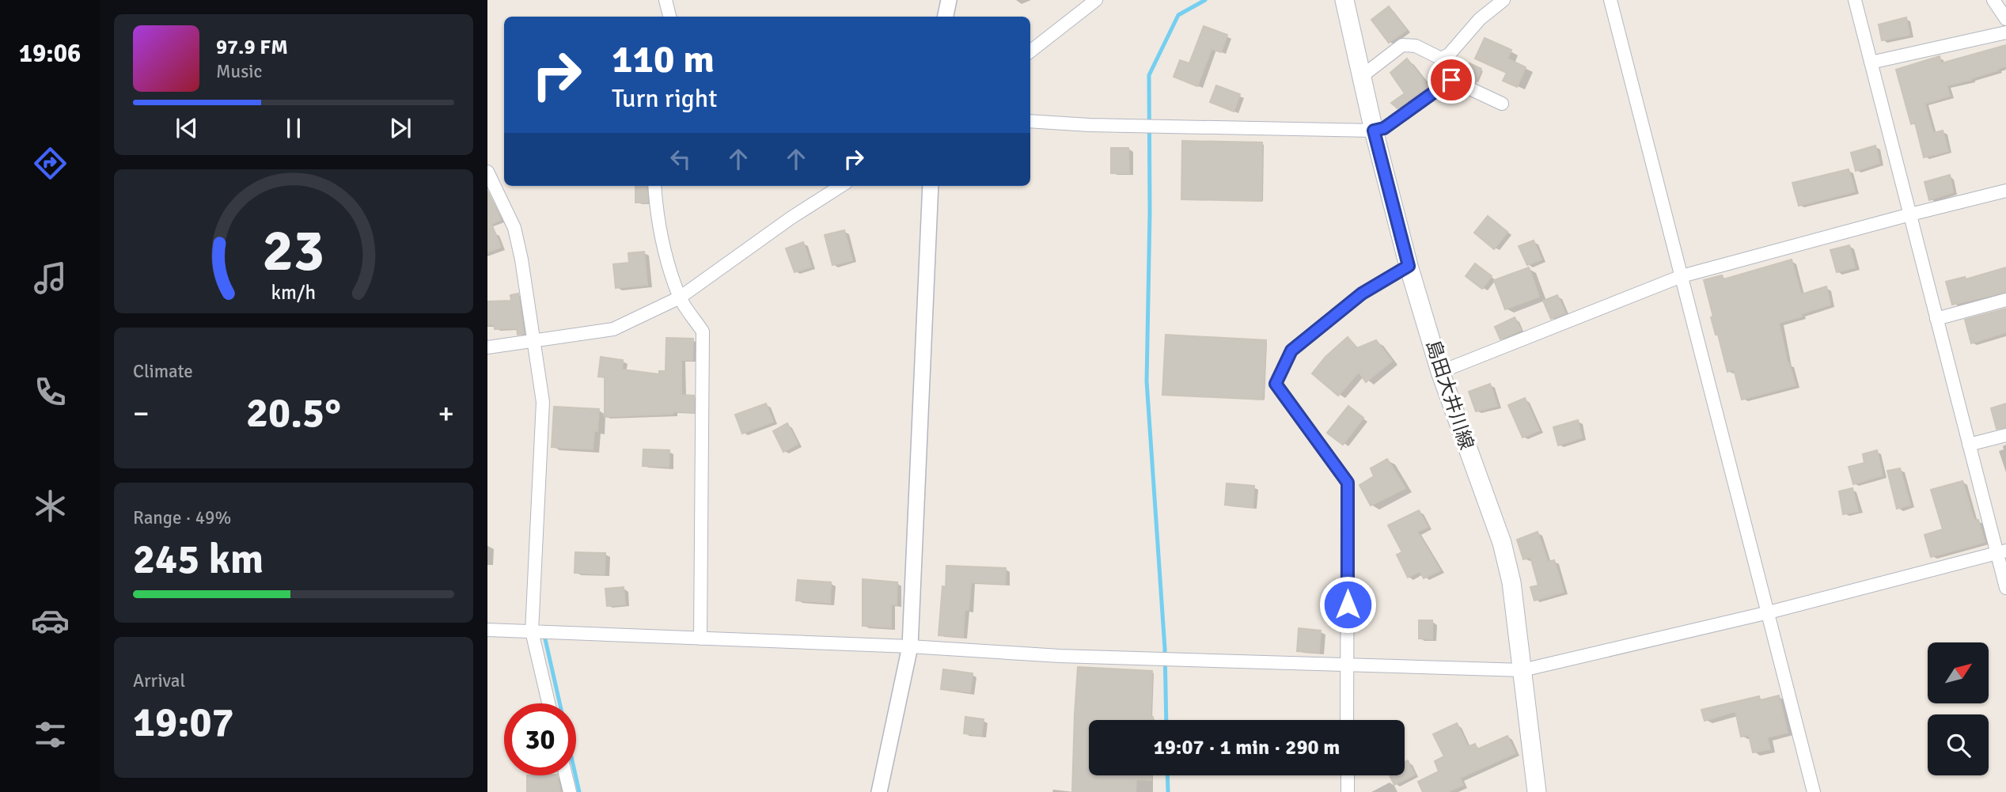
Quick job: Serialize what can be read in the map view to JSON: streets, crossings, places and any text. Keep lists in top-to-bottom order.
{
  "streets": {
    "main road": ["島田大井川線"]
  },
  "north": "top right",
  "page": {
    "tabs": "19:06",
    "turn": ["110 m", "Turn right"],
    "song": ["97.9 FM", "Music"],
    "tile": [
      "Climate",
      ["Range · 49%", "245 km"],
      ["Arrival", "19:07"]
    ],
    "heat": ["−", "20.5°", "+"],
    "limit": "30",
    "trip": "19:07 · 1 min · 290 m",
    "gauge": ["23", "km/h"]
  }
}
